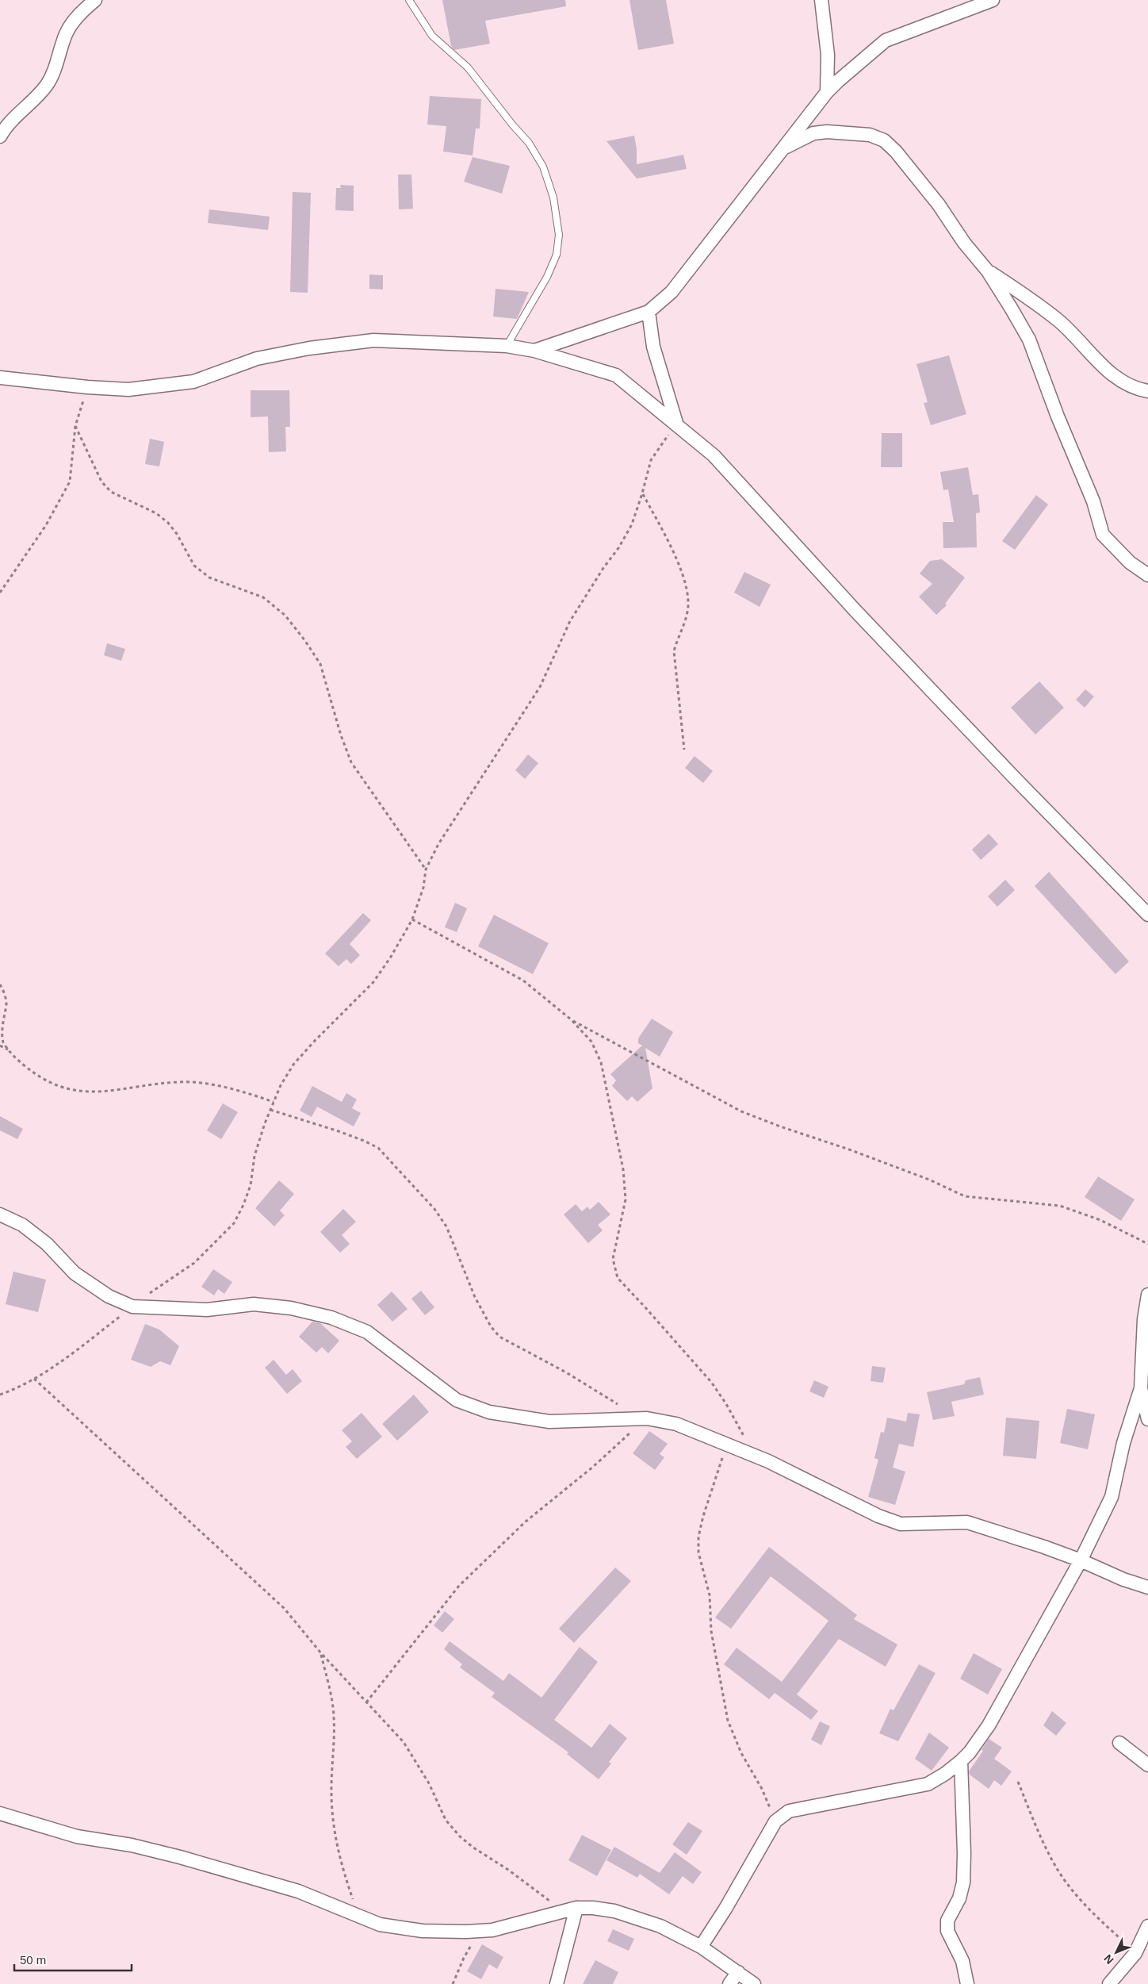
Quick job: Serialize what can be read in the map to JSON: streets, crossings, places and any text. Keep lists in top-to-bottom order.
{
  "scale_bar": "50 m",
  "north": "bottom left"
}
